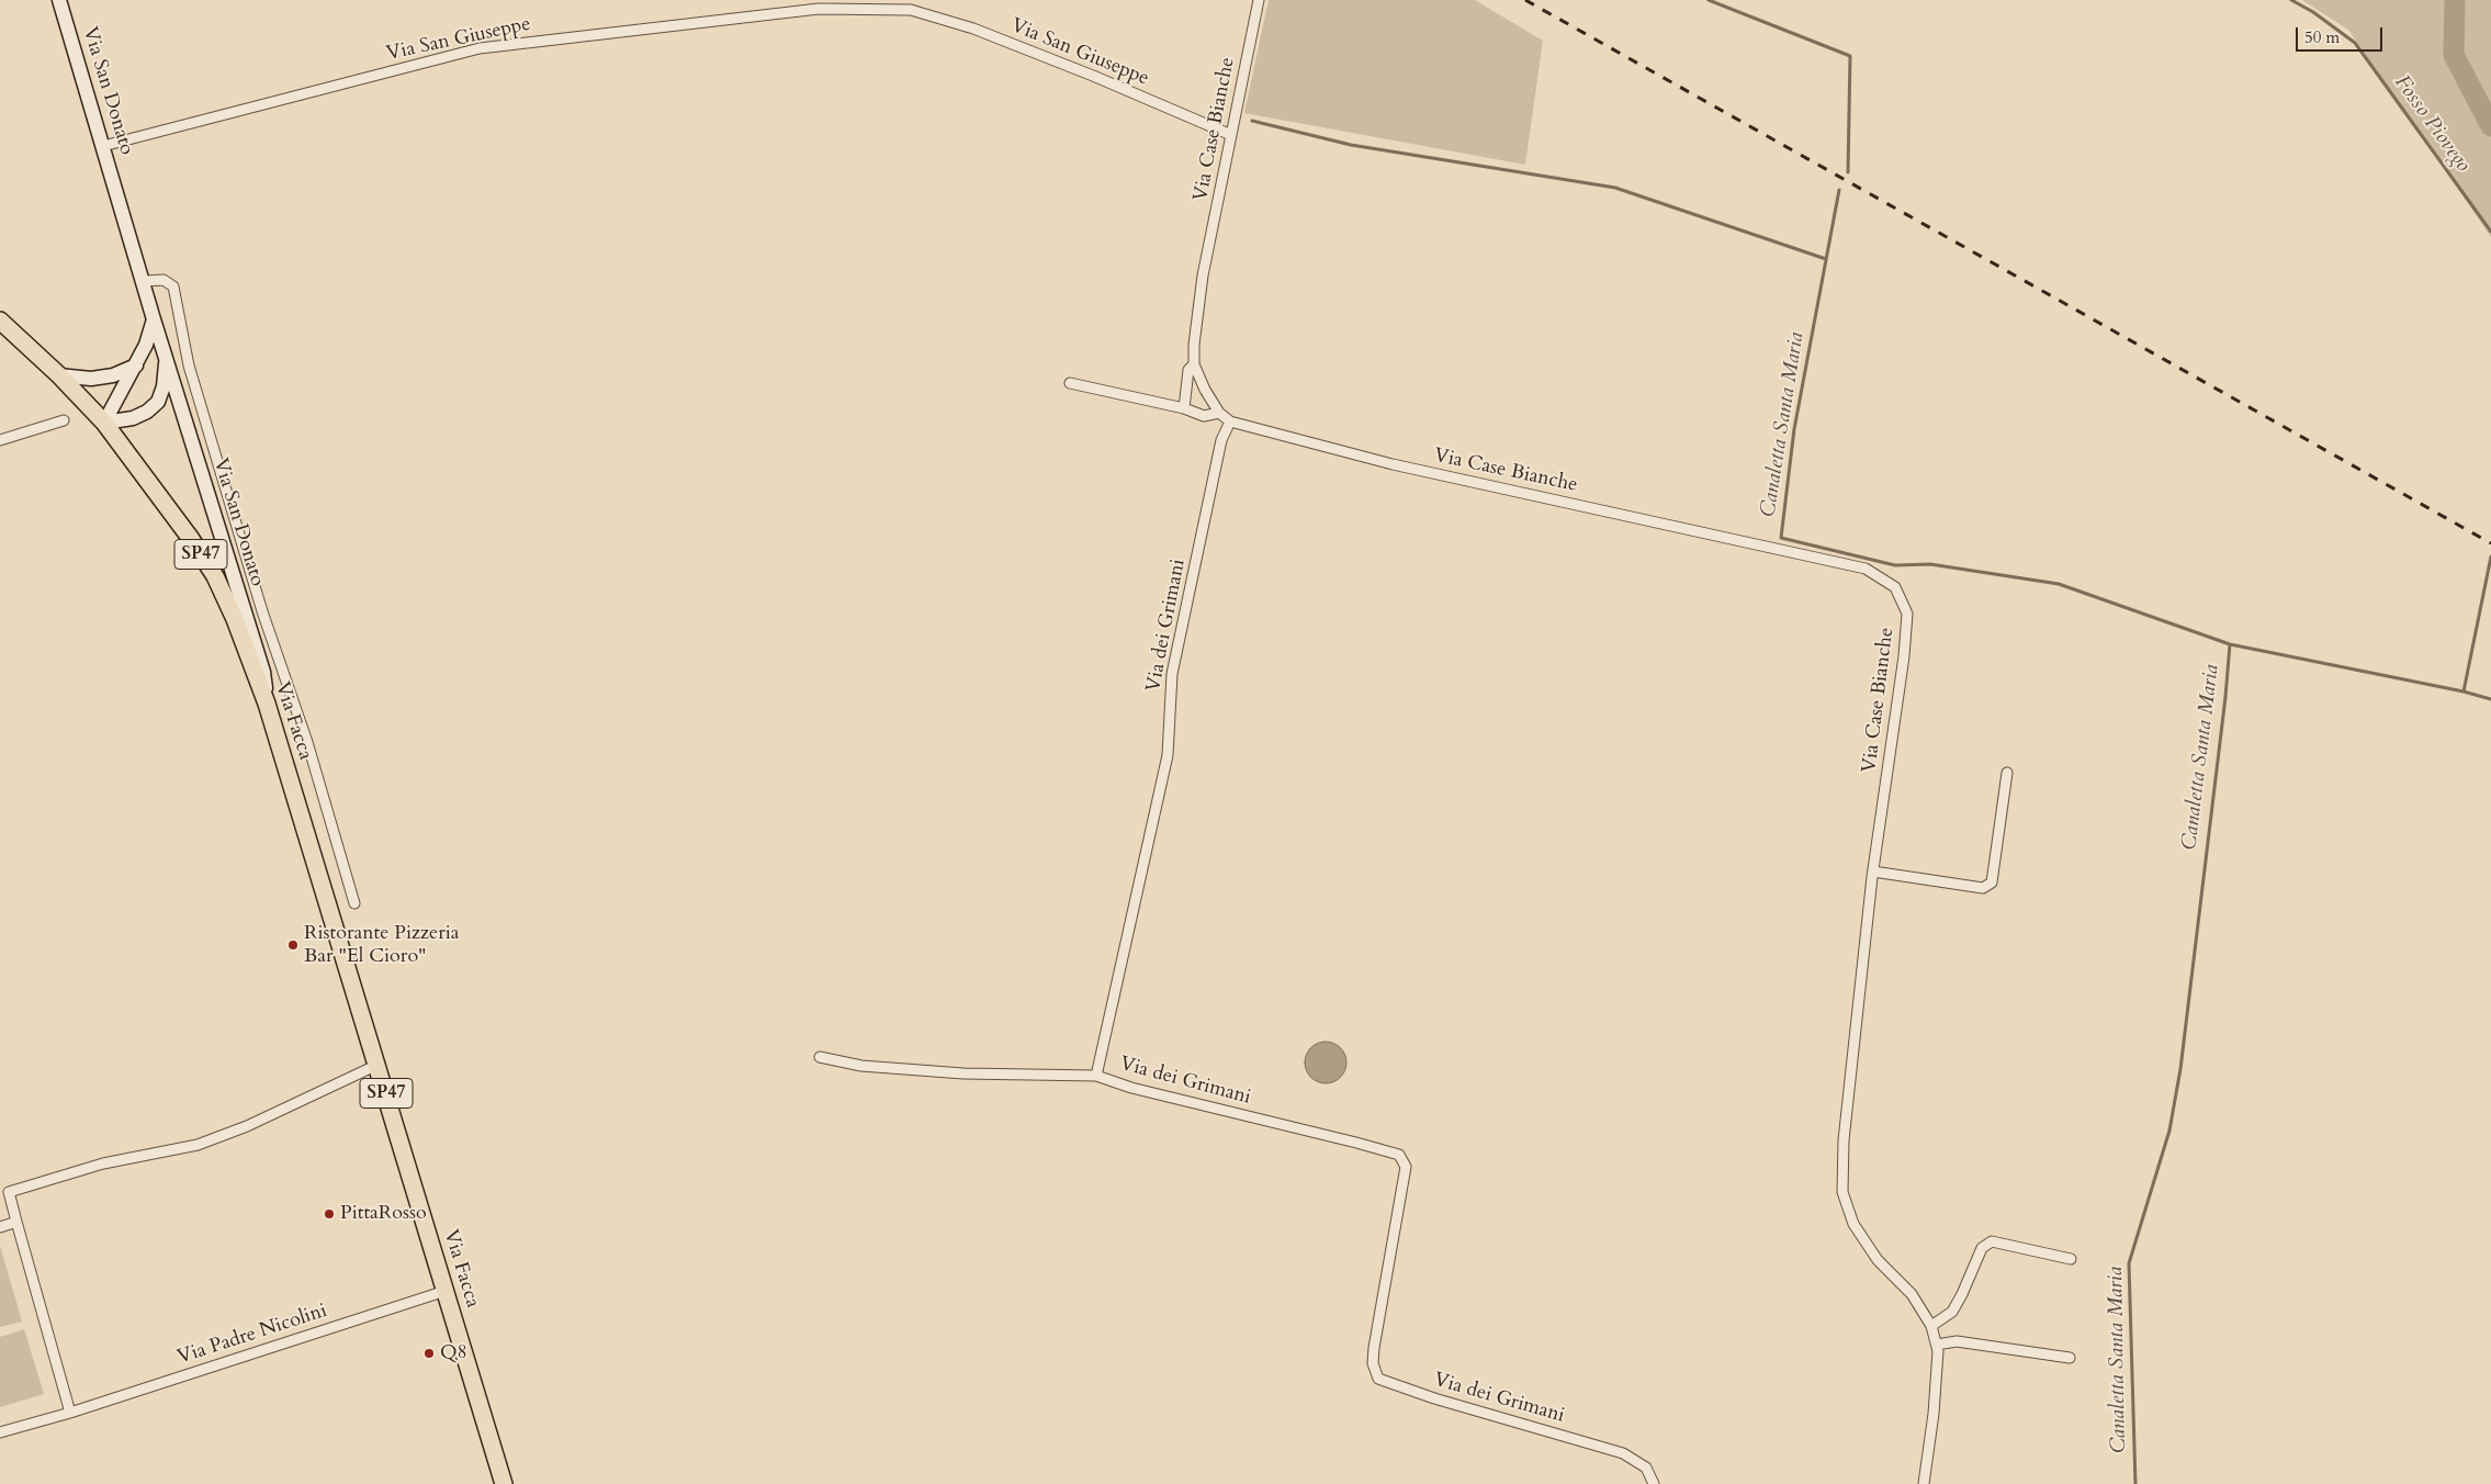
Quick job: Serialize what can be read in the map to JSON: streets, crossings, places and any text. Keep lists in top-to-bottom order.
{
  "streets": {
    "main road": ["SP47", "Via Facca"],
    "street": [
      "Via San Giuseppe",
      "Via San Donato",
      "Via Case Bianche",
      "Via dei Grimani",
      "Via Padre Nicolini"
    ]
  },
  "crossings": [
    ["Via San Giuseppe", "Via San Donato"],
    ["Via San Giuseppe", "Via Case Bianche"],
    ["Via San Donato", "SP47"],
    ["Via San Donato", "Via Facca"],
    ["Via Case Bianche", "Via dei Grimani"],
    ["SP47", "Via Facca"],
    ["Via Facca", "Via Padre Nicolini"]
  ],
  "water": ["Fosso Piovego", "Canaletta Santa Maria"],
  "places": ["Ristorante Pizzeria Bar \"El Cioro\"", "PittaRosso", "Q8"],
  "scale_bar": "50 m"
}
